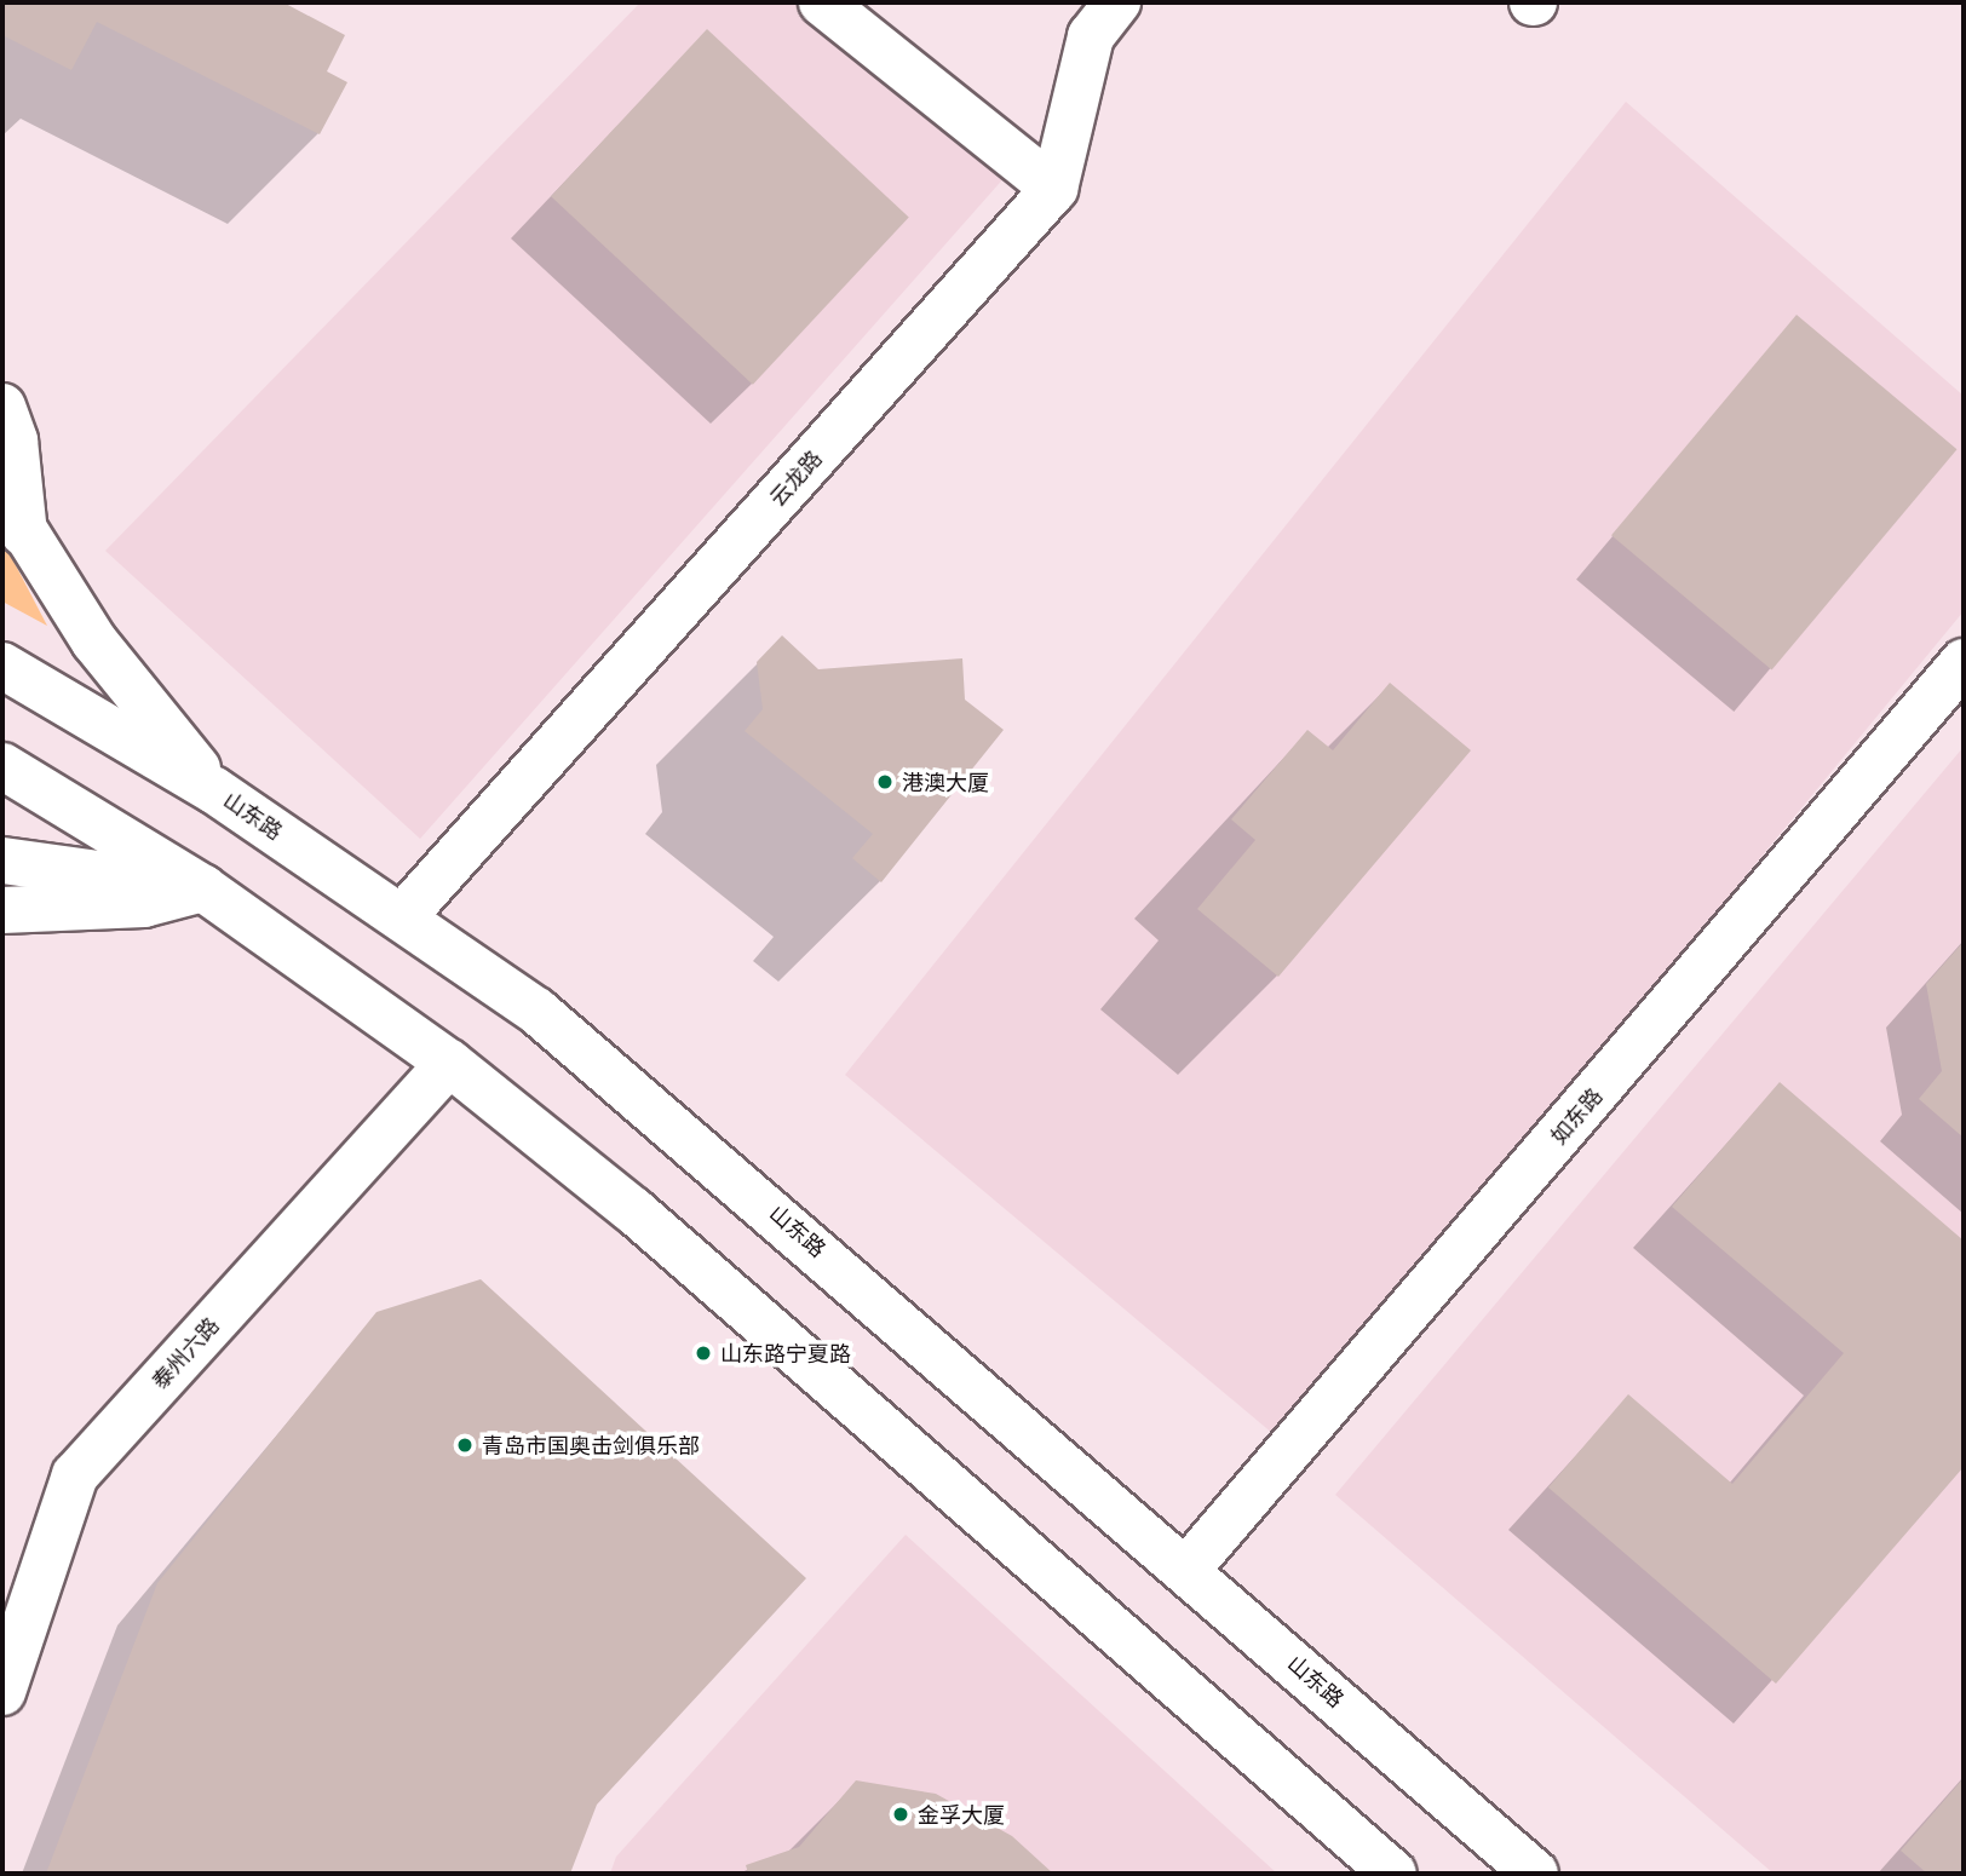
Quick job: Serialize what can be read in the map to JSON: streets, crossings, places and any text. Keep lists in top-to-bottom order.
{
  "streets": {
    "main road": [
      "云龙路",
      "山东路",
      "如东路",
      "泰州六路"
    ]
  },
  "crossings": [
    ["云龙路", "山东路"],
    ["山东路", "如东路"]
  ],
  "places": [
    "港澳大厦",
    "山东路宁夏路",
    "青岛市国奥击剑俱乐部",
    "金孚大厦"
  ]
}
